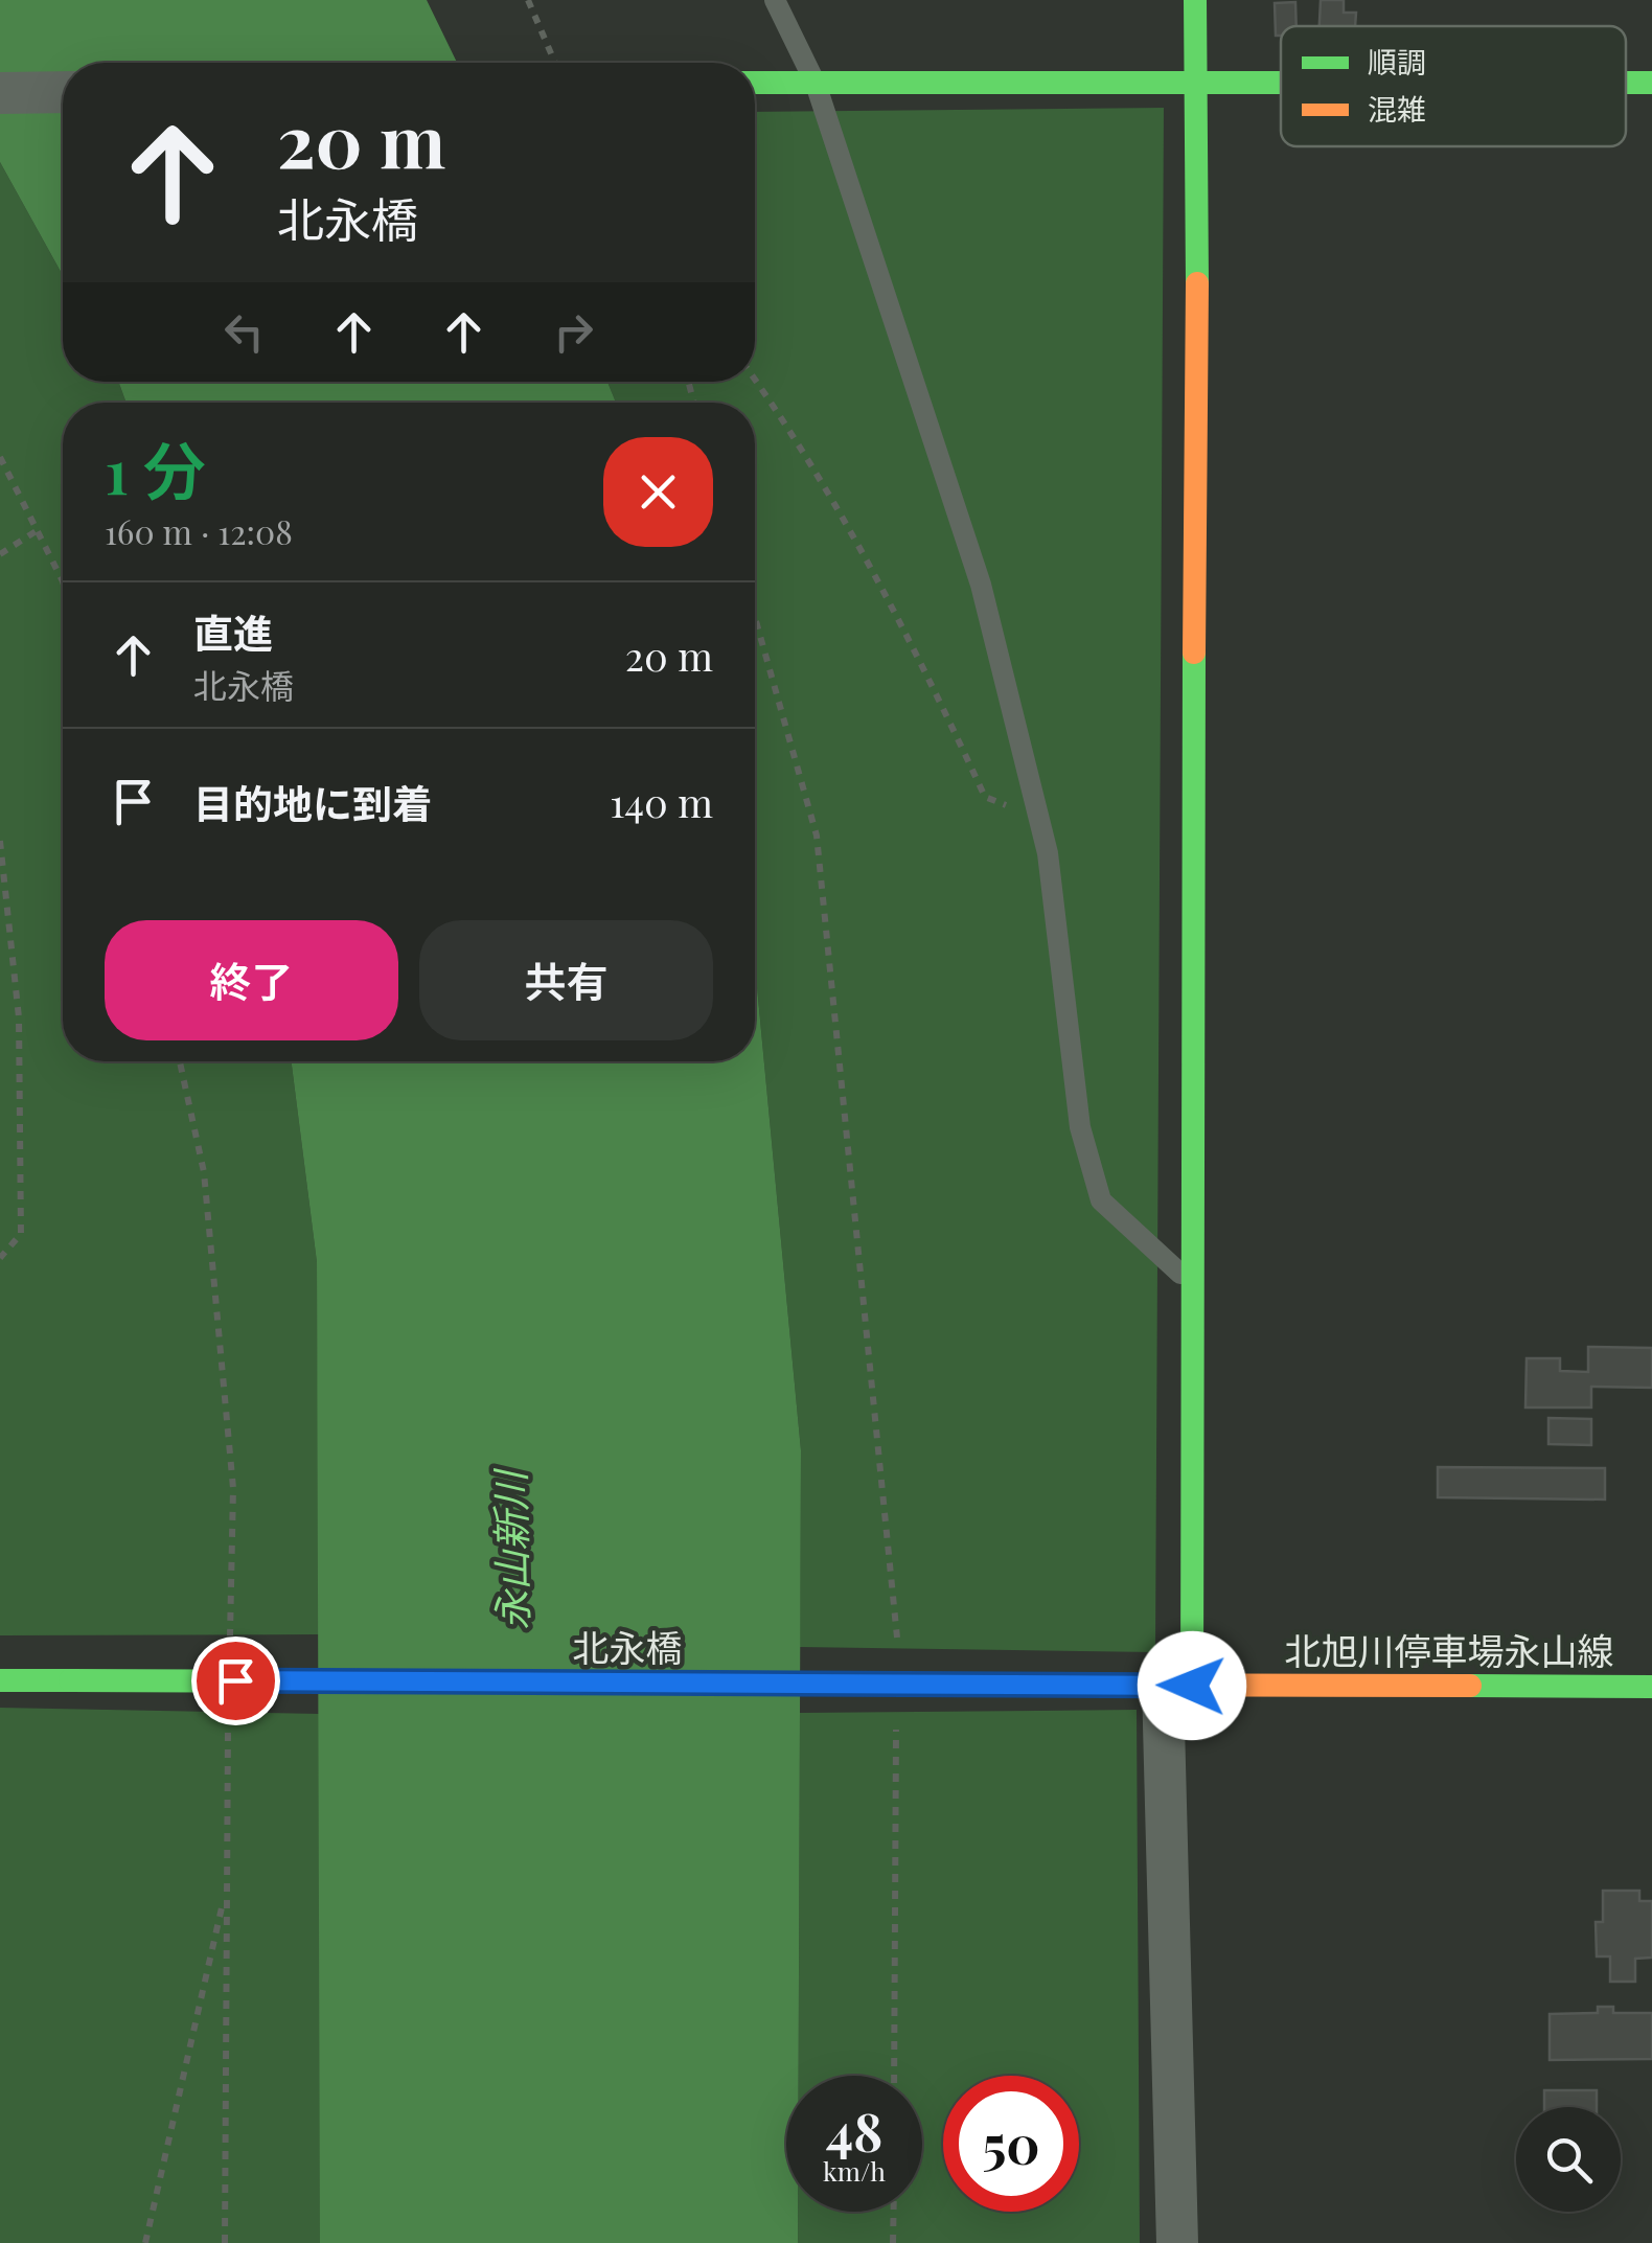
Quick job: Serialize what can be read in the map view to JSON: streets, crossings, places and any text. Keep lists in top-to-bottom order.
{
  "streets": {
    "street": ["北永橋", "北旭川停車場永山線"]
  },
  "crossings": [
    ["北永橋", "北旭川停車場永山線"]
  ],
  "water": ["永山新川"],
  "legend": ["順調", "混雑"],
  "page": {
    "turn": ["20 m", "北永橋"],
    "heading": ["1 分", "160 m · 12:08"],
    "list": [
      {
        "name": "直進",
        "note": "北永橋",
        "value": "20 m"
      },
      {
        "name": "目的地に到着",
        "value": "140 m"
      }
    ],
    "buttons": ["終了", "共有"],
    "speed": "48 km/h",
    "limit": "50"
  }
}
